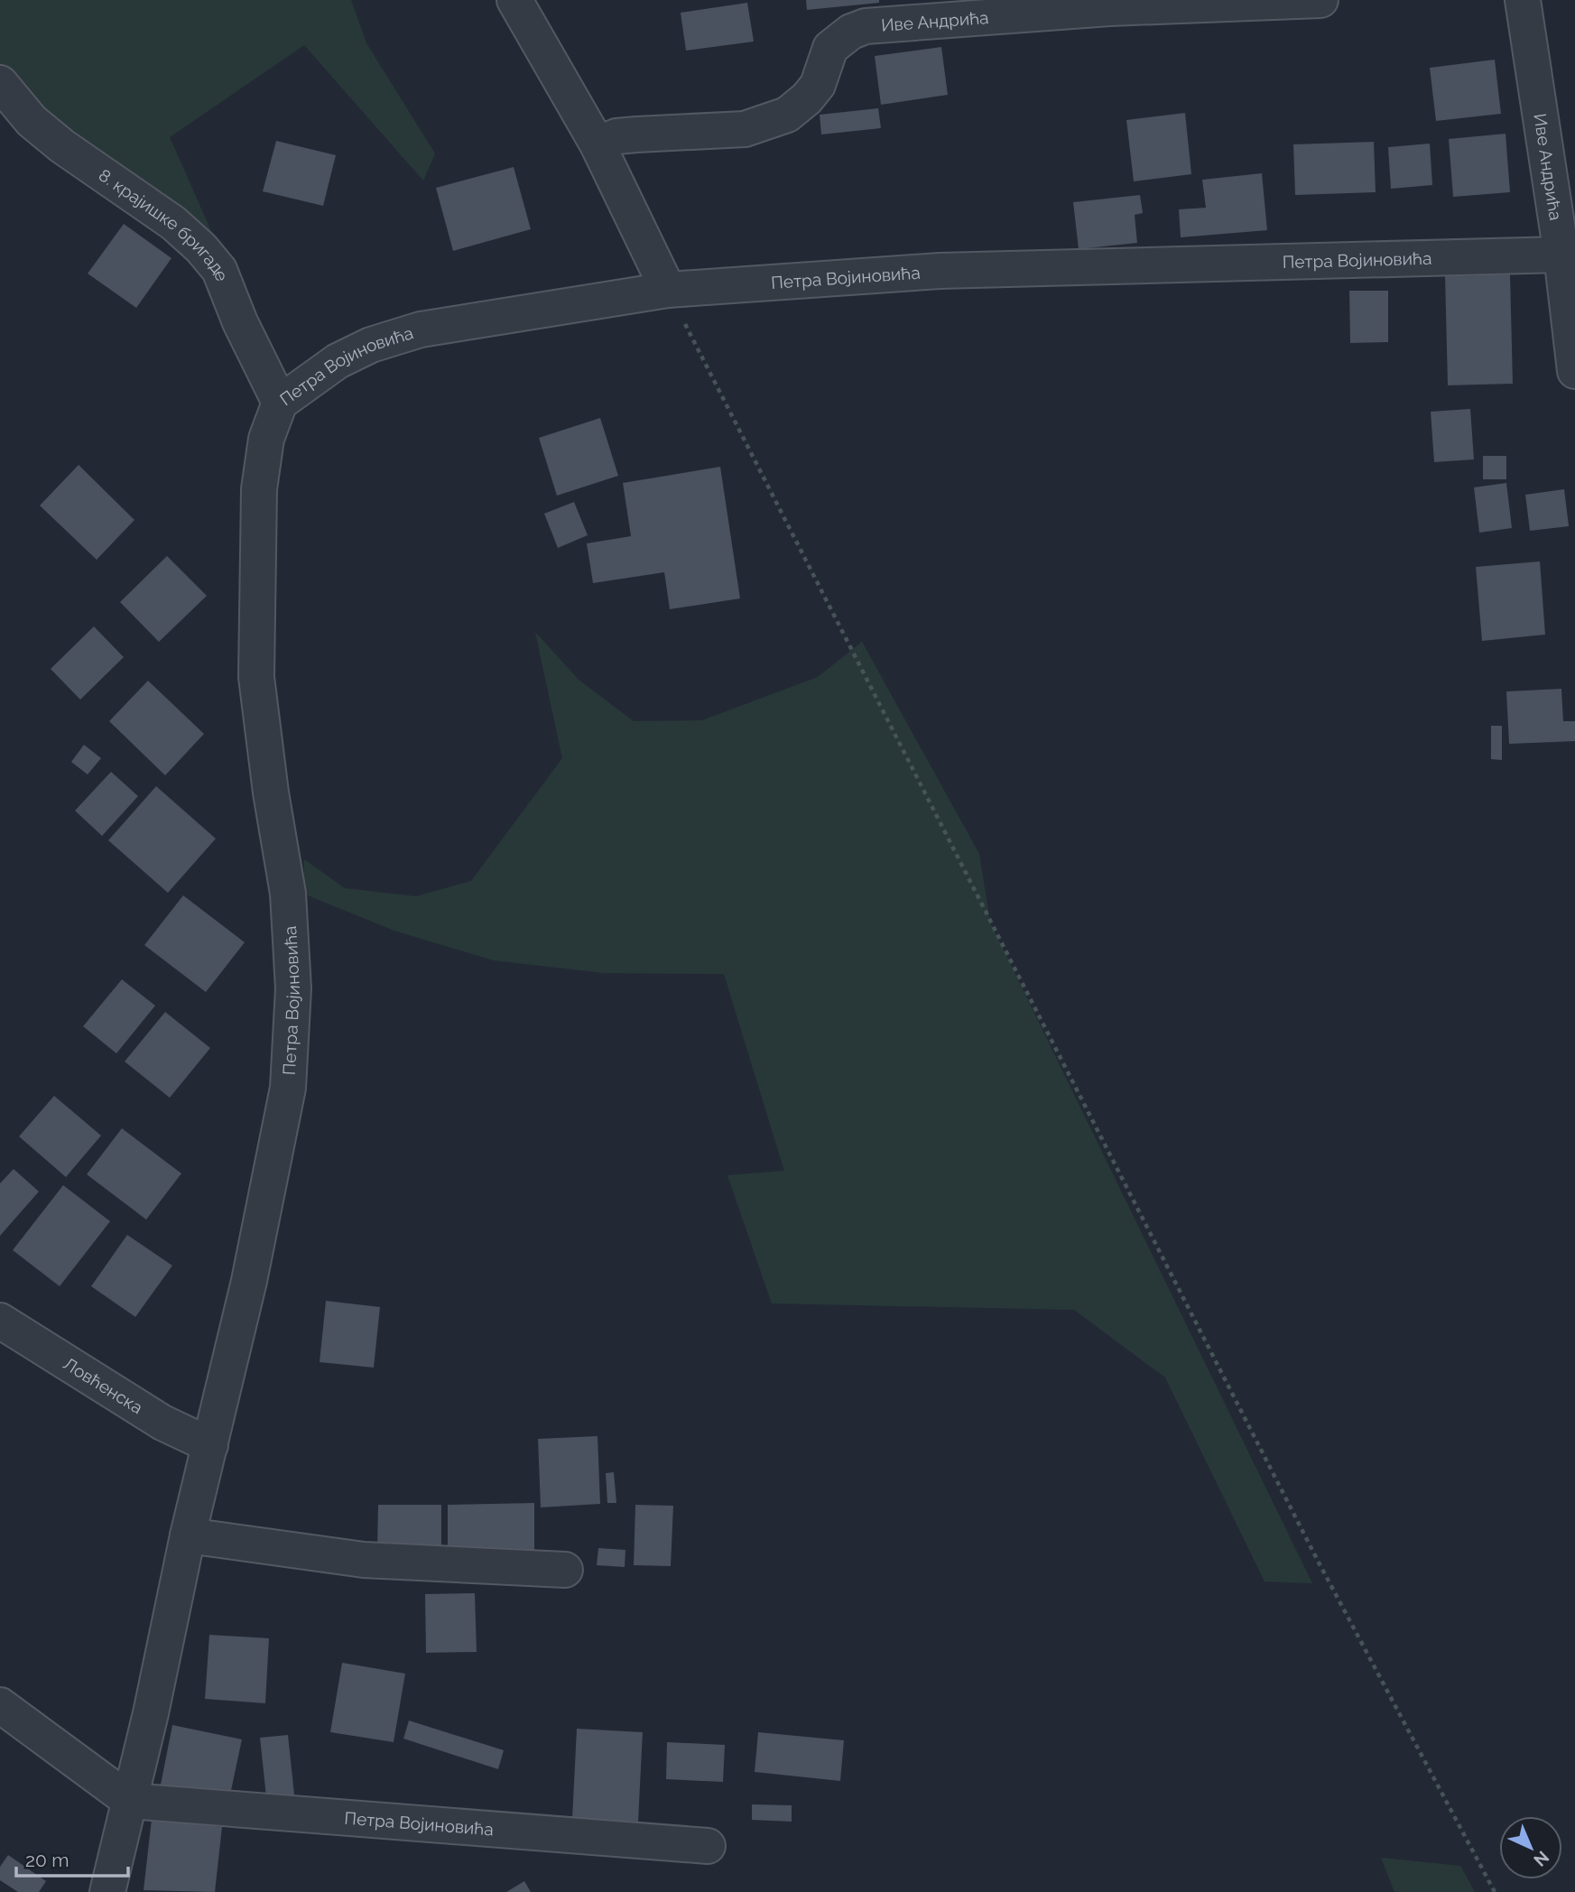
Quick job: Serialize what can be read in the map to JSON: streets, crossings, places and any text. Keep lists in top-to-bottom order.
{
  "streets": {
    "street": [
      "Иве Андрића",
      "8. крајишке бригаде",
      "Петра Војиновића",
      "Ловћенска"
    ]
  },
  "crossings": [
    ["Иве Андрића", "Петра Војиновића"],
    ["8. крајишке бригаде", "Петра Војиновића"],
    ["Петра Војиновића", "Ловћенска"]
  ],
  "scale_bar": "20 m",
  "north": "bottom right"
}
